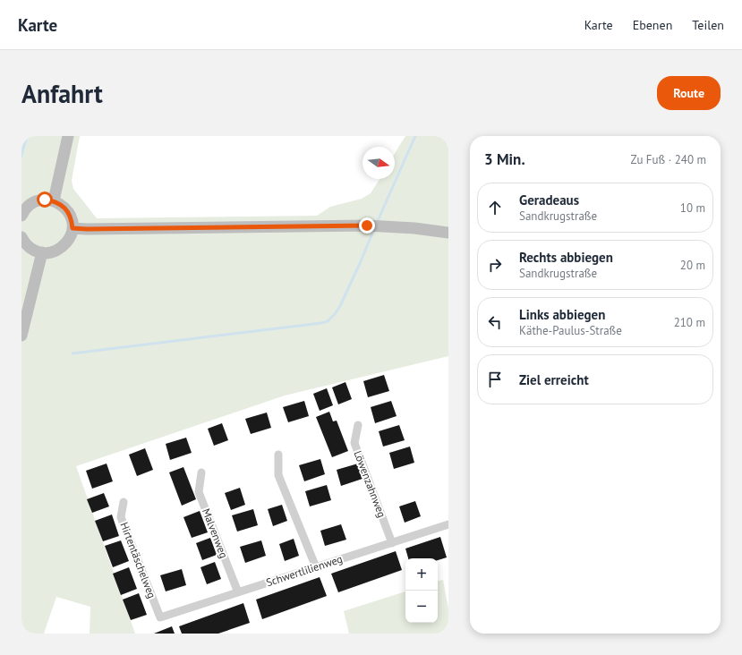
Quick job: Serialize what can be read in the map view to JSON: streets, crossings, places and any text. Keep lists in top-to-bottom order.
{
  "streets": {
    "street": [
      "Löwenzahnweg",
      "Malvenweg",
      "Hirtentäschelweg",
      "Schwertlilienweg"
    ]
  },
  "crossings": [
    ["Löwenzahnweg", "Schwertlilienweg"],
    ["Malvenweg", "Schwertlilienweg"],
    ["Hirtentäschelweg", "Schwertlilienweg"]
  ],
  "north": "right",
  "page": {
    "header": "Karte",
    "nav": ["Karte", "Ebenen", "Teilen"],
    "buttons": "Route",
    "title": "Anfahrt",
    "heading": ["3 Min.", "Zu Fuß · 240 m"],
    "list": [
      ["Geradeaus", "Sandkrugstraße", "10 m"],
      ["Rechts abbiegen", "Sandkrugstraße", "20 m"],
      ["Links abbiegen", "Käthe-Paulus-Straße", "210 m"],
      "Ziel erreicht"
    ],
    "map_buttons": ["+", "−"]
  }
}
